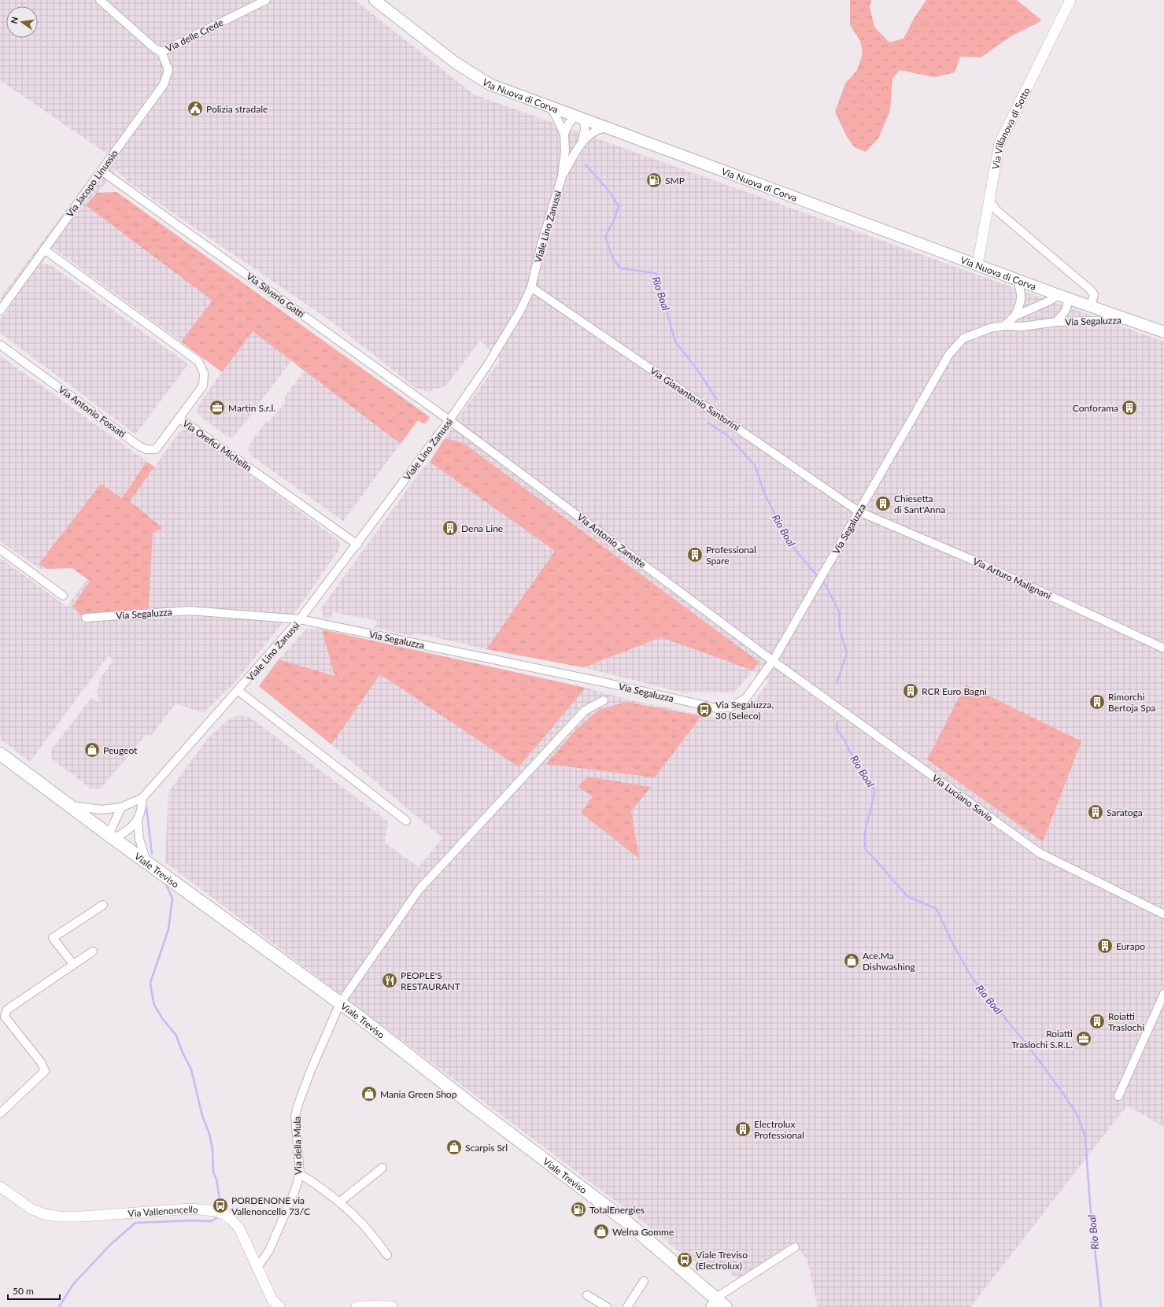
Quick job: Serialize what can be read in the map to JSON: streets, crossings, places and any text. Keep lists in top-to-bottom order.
{
  "streets": {
    "main road": ["Via Nuova di Corva", "Viale Treviso"],
    "street": [
      "Via delle Crede",
      "Via Villanova di Sotto",
      "Via Jacopo Linussio",
      "Viale Lino Zanussi",
      "Via Silverio Gatti",
      "Via Segaluzza",
      "Via Gianantonio Santorini",
      "Via Antonio Fossati",
      "Via Orefici Michelin",
      "Via Antonio Zanette",
      "Via Arturo Malignani",
      "Via Luciano Savio",
      "Via della Mula",
      "Via Vallenoncello"
    ]
  },
  "crossings": [
    ["Via delle Crede", "Via Jacopo Linussio"],
    ["Via Nuova di Corva", "Via Villanova di Sotto"],
    ["Via Nuova di Corva", "Viale Lino Zanussi"],
    ["Via Nuova di Corva", "Via Segaluzza"],
    ["Via Jacopo Linussio", "Via Silverio Gatti"],
    ["Via Jacopo Linussio", "Via Orefici Michelin"],
    ["Viale Lino Zanussi", "Via Silverio Gatti"],
    ["Viale Lino Zanussi", "Via Segaluzza"],
    ["Viale Lino Zanussi", "Via Gianantonio Santorini"],
    ["Viale Lino Zanussi", "Via Orefici Michelin"],
    ["Viale Lino Zanussi", "Via Antonio Zanette"],
    ["Viale Lino Zanussi", "Viale Treviso"],
    ["Via Silverio Gatti", "Via Antonio Zanette"],
    ["Via Segaluzza", "Via Gianantonio Santorini"],
    ["Via Segaluzza", "Via Antonio Zanette"],
    ["Via Segaluzza", "Via Arturo Malignani"],
    ["Via Segaluzza", "Via Luciano Savio"],
    ["Via Gianantonio Santorini", "Via Arturo Malignani"],
    ["Via Antonio Fossati", "Via Orefici Michelin"],
    ["Via Antonio Zanette", "Via Luciano Savio"],
    ["Viale Treviso", "Via della Mula"],
    ["Via della Mula", "Via Vallenoncello"]
  ],
  "water": ["Rio Boal"],
  "places": {
    "public building": ["Polizia stradale"],
    "fuel station": ["SMP", "TotalEnergies"],
    "office": ["Martin S.r.l.", "Roiatti Traslochi S.R.L."],
    "building": [
      "Conforama",
      "Chiesetta di Sant'Anna",
      "Dena Line",
      "Professional Spare",
      "RCR Euro Bagni",
      "Rimorchi Bertoja Spa",
      "Saratoga",
      "Eurapo",
      "Roiatti Traslochi",
      "Electrolux Professional"
    ],
    "bus stop": ["Via Segaluzza, 30 (Seleco)", "PORDENONE via Vallenoncello 73/C", "Viale Treviso (Electrolux)"],
    "shop": [
      "Peugeot",
      "Ace.Ma Dishwashing",
      "Mania Green Shop",
      "Scarpis Srl",
      "Welna Gomme"
    ],
    "restaurant": ["PEOPLE'S RESTAURANT"]
  },
  "scale_bar": "50 m",
  "north": "left"
}
